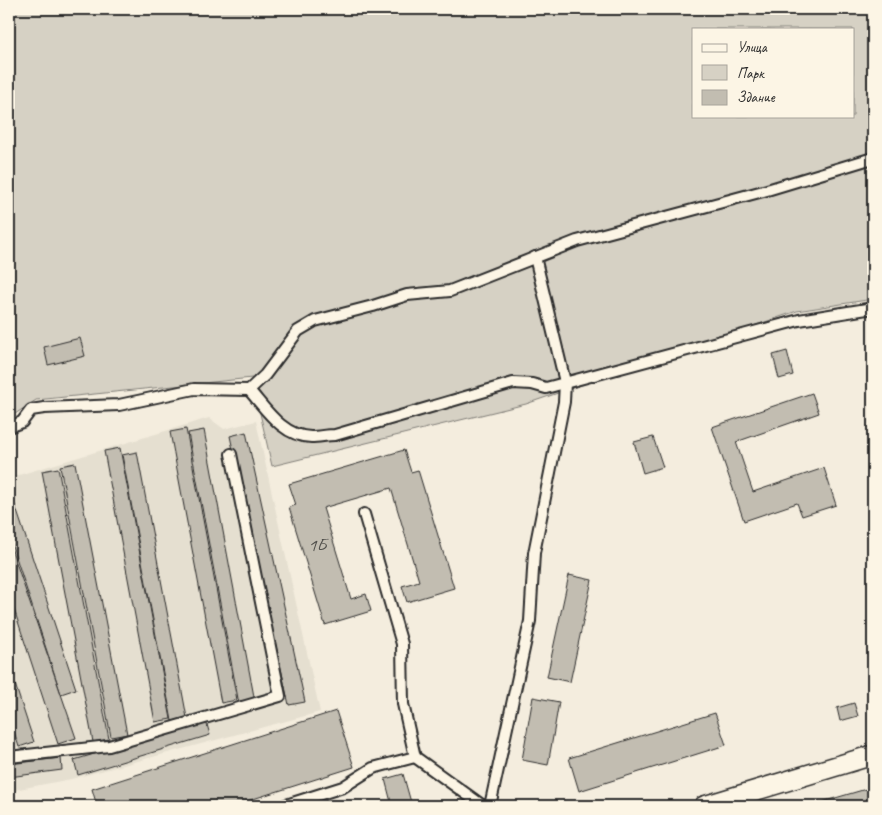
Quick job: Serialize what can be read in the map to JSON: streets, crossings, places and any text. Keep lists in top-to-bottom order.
{
  "house_numbers": ["1Б"],
  "legend": ["Улица", "Парк", "Здание"]
}
